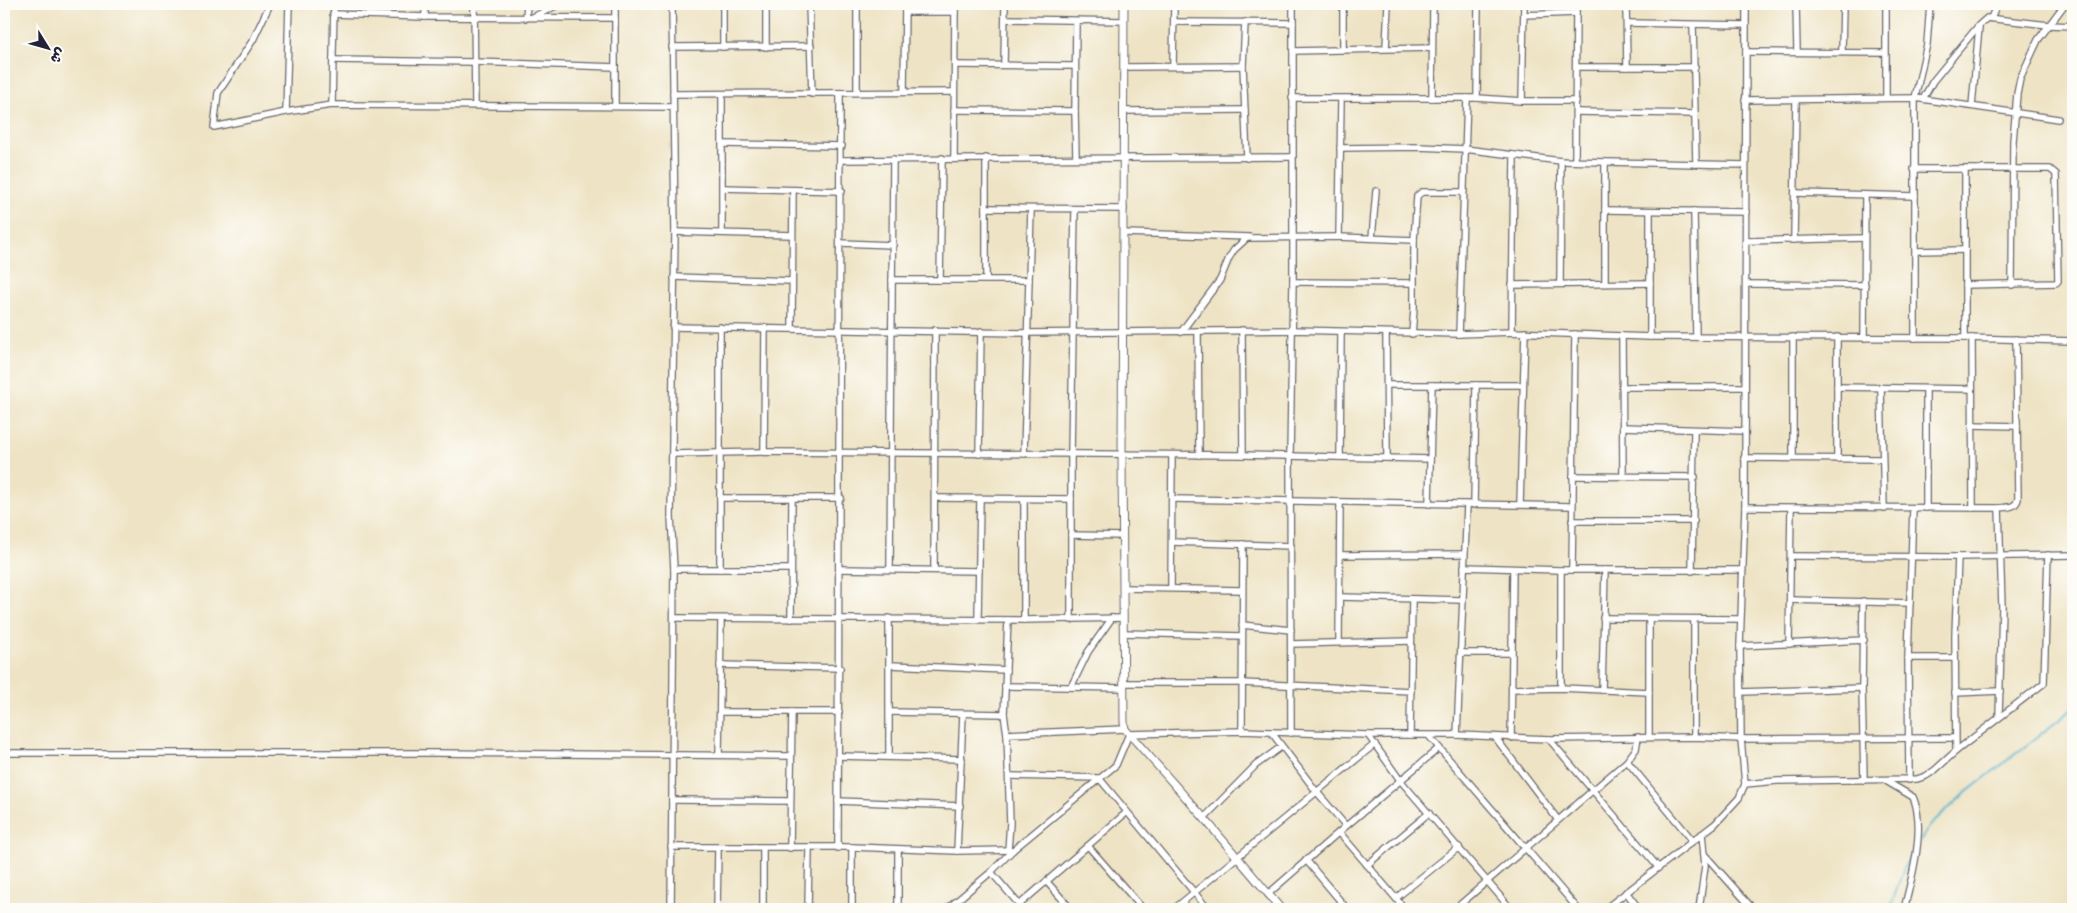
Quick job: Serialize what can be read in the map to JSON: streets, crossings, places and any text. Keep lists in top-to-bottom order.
{
  "north": "bottom right"
}
